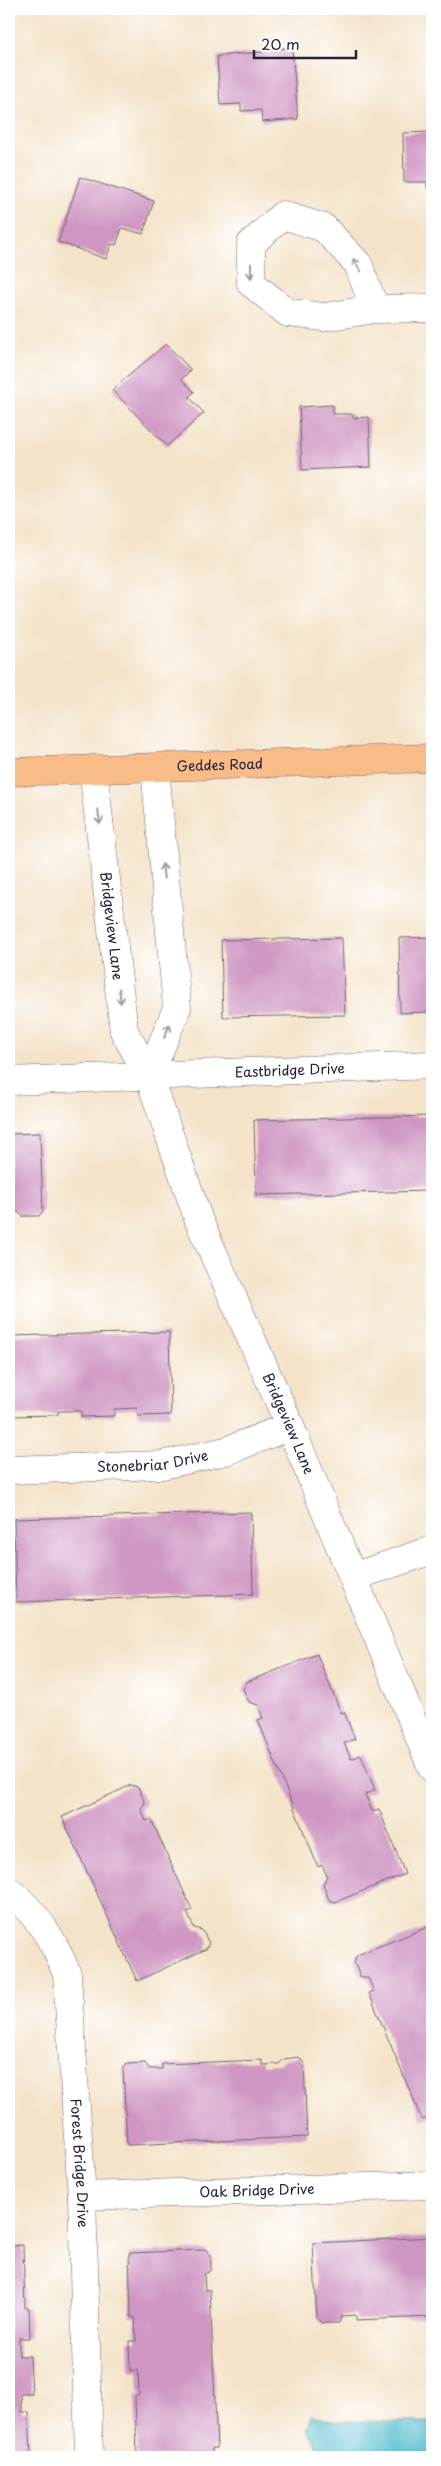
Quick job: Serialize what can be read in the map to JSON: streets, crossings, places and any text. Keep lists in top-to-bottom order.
{
  "streets": {
    "main road": ["Geddes Road"],
    "street": [
      "Bridgeview Lane",
      "Eastbridge Drive",
      "Stonebriar Drive",
      "Forest Bridge Drive",
      "Oak Bridge Drive"
    ]
  },
  "crossings": [
    ["Geddes Road", "Bridgeview Lane"],
    ["Bridgeview Lane", "Eastbridge Drive"],
    ["Bridgeview Lane", "Stonebriar Drive"],
    ["Forest Bridge Drive", "Oak Bridge Drive"]
  ],
  "scale_bar": "20 m"
}
